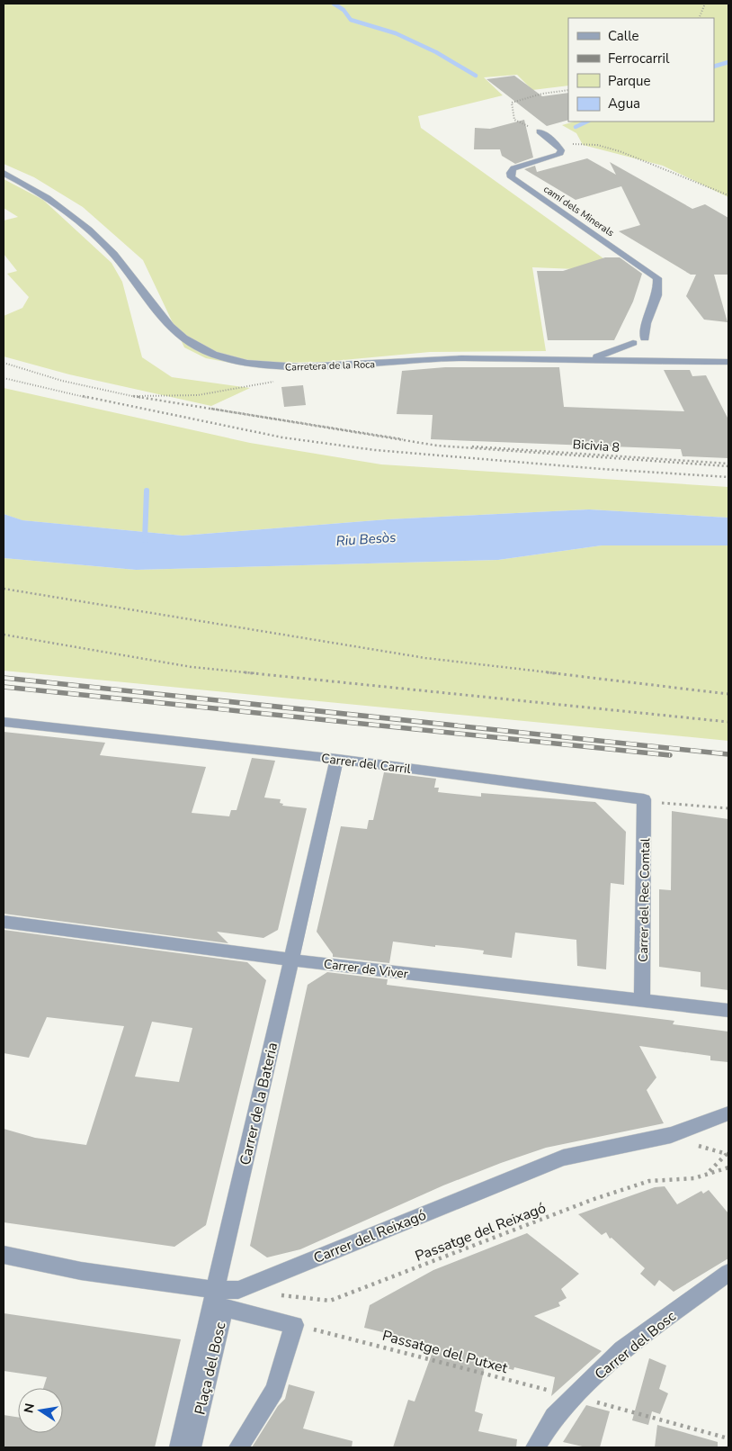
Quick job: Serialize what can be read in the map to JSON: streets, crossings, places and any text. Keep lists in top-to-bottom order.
{
  "streets": {
    "street": [
      "camí dels Minerals",
      "Carretera de la Roca",
      "Carrer del Carril",
      "Carrer del Rec Comtal",
      "Carrer de Viver",
      "Carrer de la Bateria",
      "Carrer del Reixagó",
      "Carrer del Bosc",
      "Plaça del Bosc"
    ],
    "path": ["Passatge del Reixagó", "Passatge del Putxet"]
  },
  "crossings": [
    ["Carrer del Carril", "Carrer del Rec Comtal"],
    ["Carrer del Carril", "Carrer de la Bateria"],
    ["Carrer del Rec Comtal", "Carrer de Viver"],
    ["Carrer de Viver", "Carrer de la Bateria"],
    ["Carrer de la Bateria", "Carrer del Reixagó"]
  ],
  "water": ["Riu Besòs"],
  "legend": [
    "Calle",
    "Ferrocarril",
    "Parque",
    "Agua"
  ],
  "north": "left"
}
